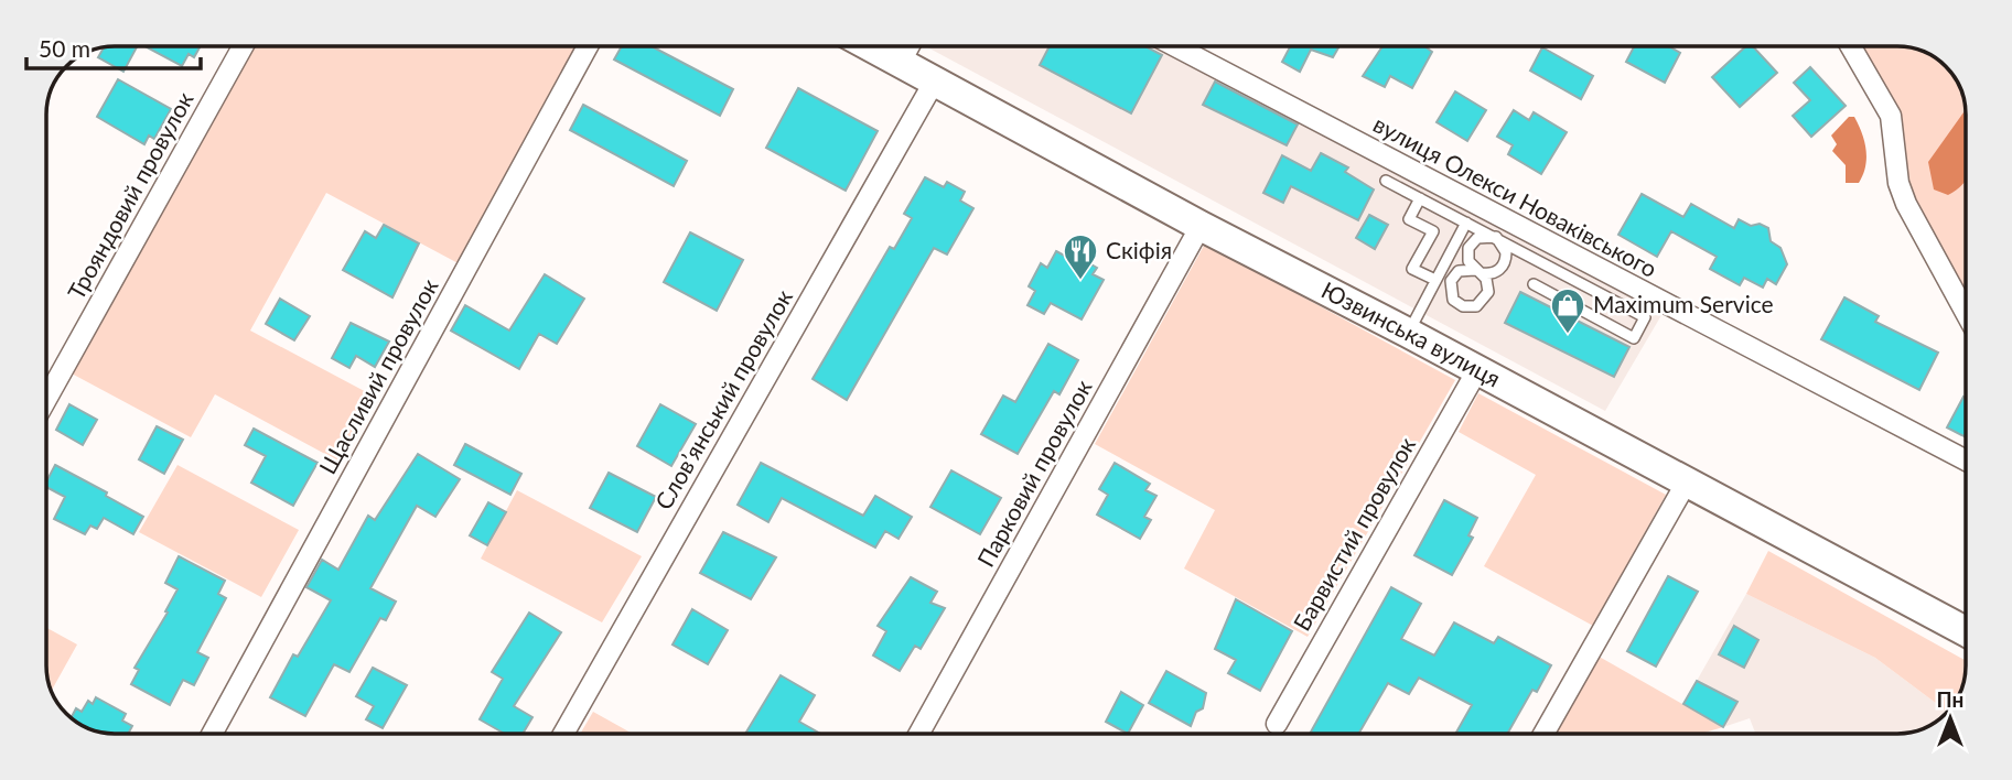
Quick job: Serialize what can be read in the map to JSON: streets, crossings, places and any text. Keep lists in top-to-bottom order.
{
  "streets": {
    "main road": ["Юзвинська вулиця"],
    "street": [
      "Трояндовий провулок",
      "вулиця Олекси Новаківського",
      "Щасливий провулок",
      "Словʼянський провулок",
      "Парковий провулок",
      "Барвистий провулок"
    ]
  },
  "crossings": [
    ["Юзвинська вулиця", "Словʼянський провулок"],
    ["Юзвинська вулиця", "Парковий провулок"],
    ["Юзвинська вулиця", "Барвистий провулок"]
  ],
  "places": {
    "restaurant": ["Скіфія"],
    "shop": ["Maximum Service"]
  },
  "scale_bar": "50 m",
  "north": "top"
}
